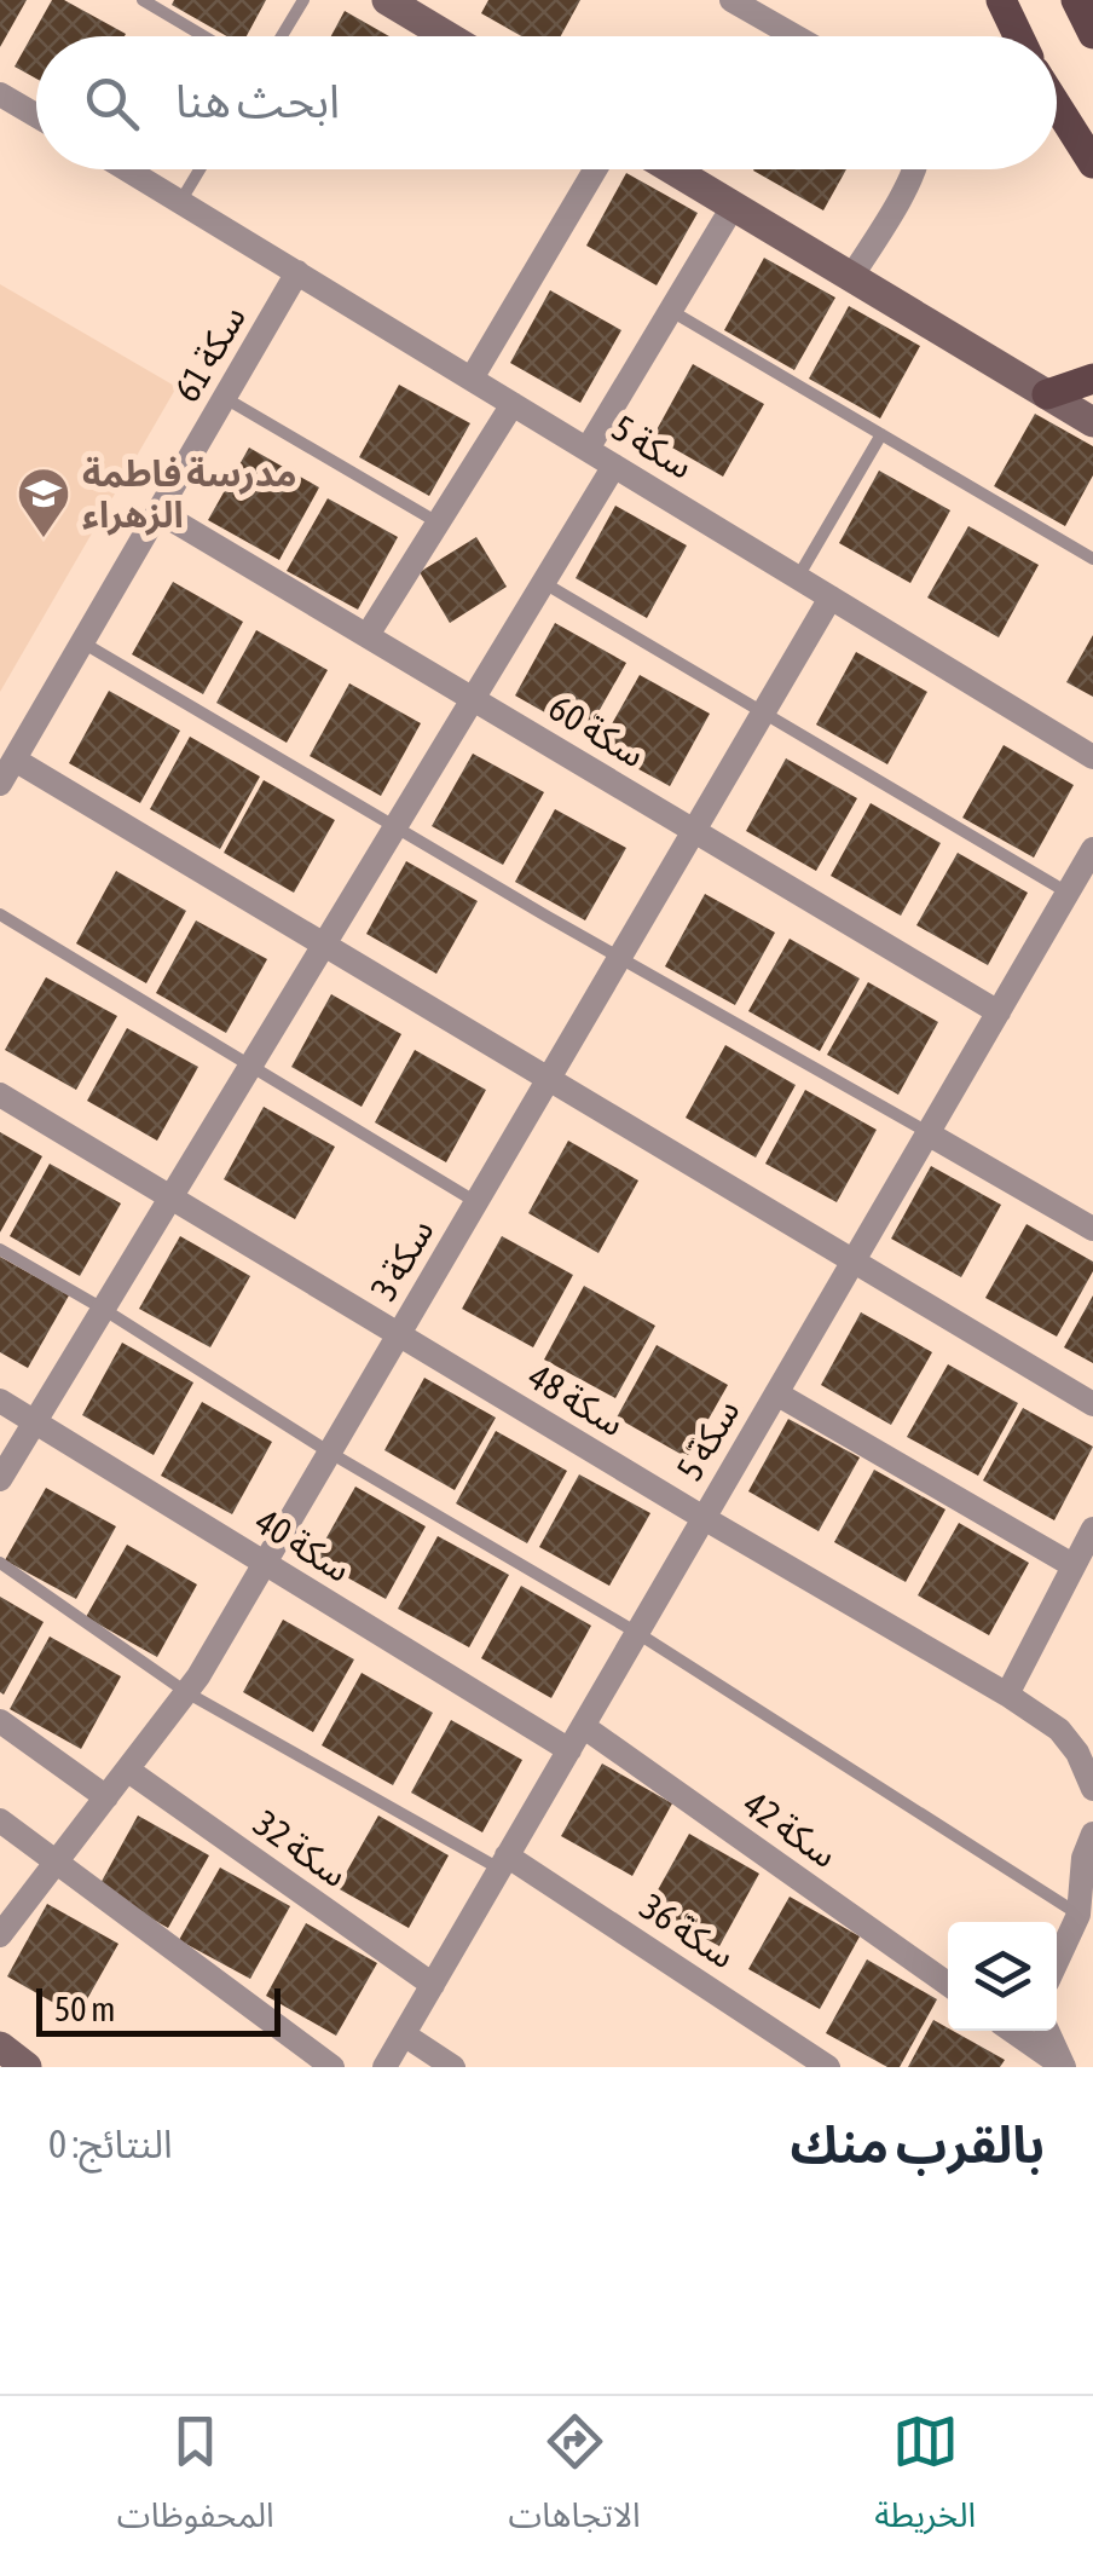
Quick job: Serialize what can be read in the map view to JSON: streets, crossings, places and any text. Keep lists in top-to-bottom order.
{
  "streets": {
    "street": [
      "سكة 61",
      "سكة 5",
      "سكة 60",
      "سكة 3",
      "سكة 48",
      "سكة 40",
      "سكة 42",
      "سكة 32",
      "سكة 36"
    ]
  },
  "crossings": [
    ["سكة 61", "سكة 5"],
    ["سكة 61", "سكة 60"],
    ["سكة 5", "سكة 60"],
    ["سكة 5", "سكة 3"],
    ["سكة 5", "سكة 48"],
    ["سكة 5", "سكة 40"],
    ["سكة 5", "سكة 42"],
    ["سكة 5", "سكة 32"],
    ["سكة 5", "سكة 36"],
    ["سكة 60", "سكة 3"],
    ["سكة 3", "سكة 48"],
    ["سكة 3", "سكة 40"],
    ["سكة 3", "سكة 32"]
  ],
  "places": {
    "school or university": ["مدرسة فاطمة الزهراء"]
  },
  "scale_bar": "50 m",
  "page": {
    "search": "ابحث هنا",
    "scale": "50 m",
    "heading": ["بالقرب منك", "النتائج: 0"],
    "nav": ["الخريطة", "الاتجاهات", "المحفوظات"]
  }
}
